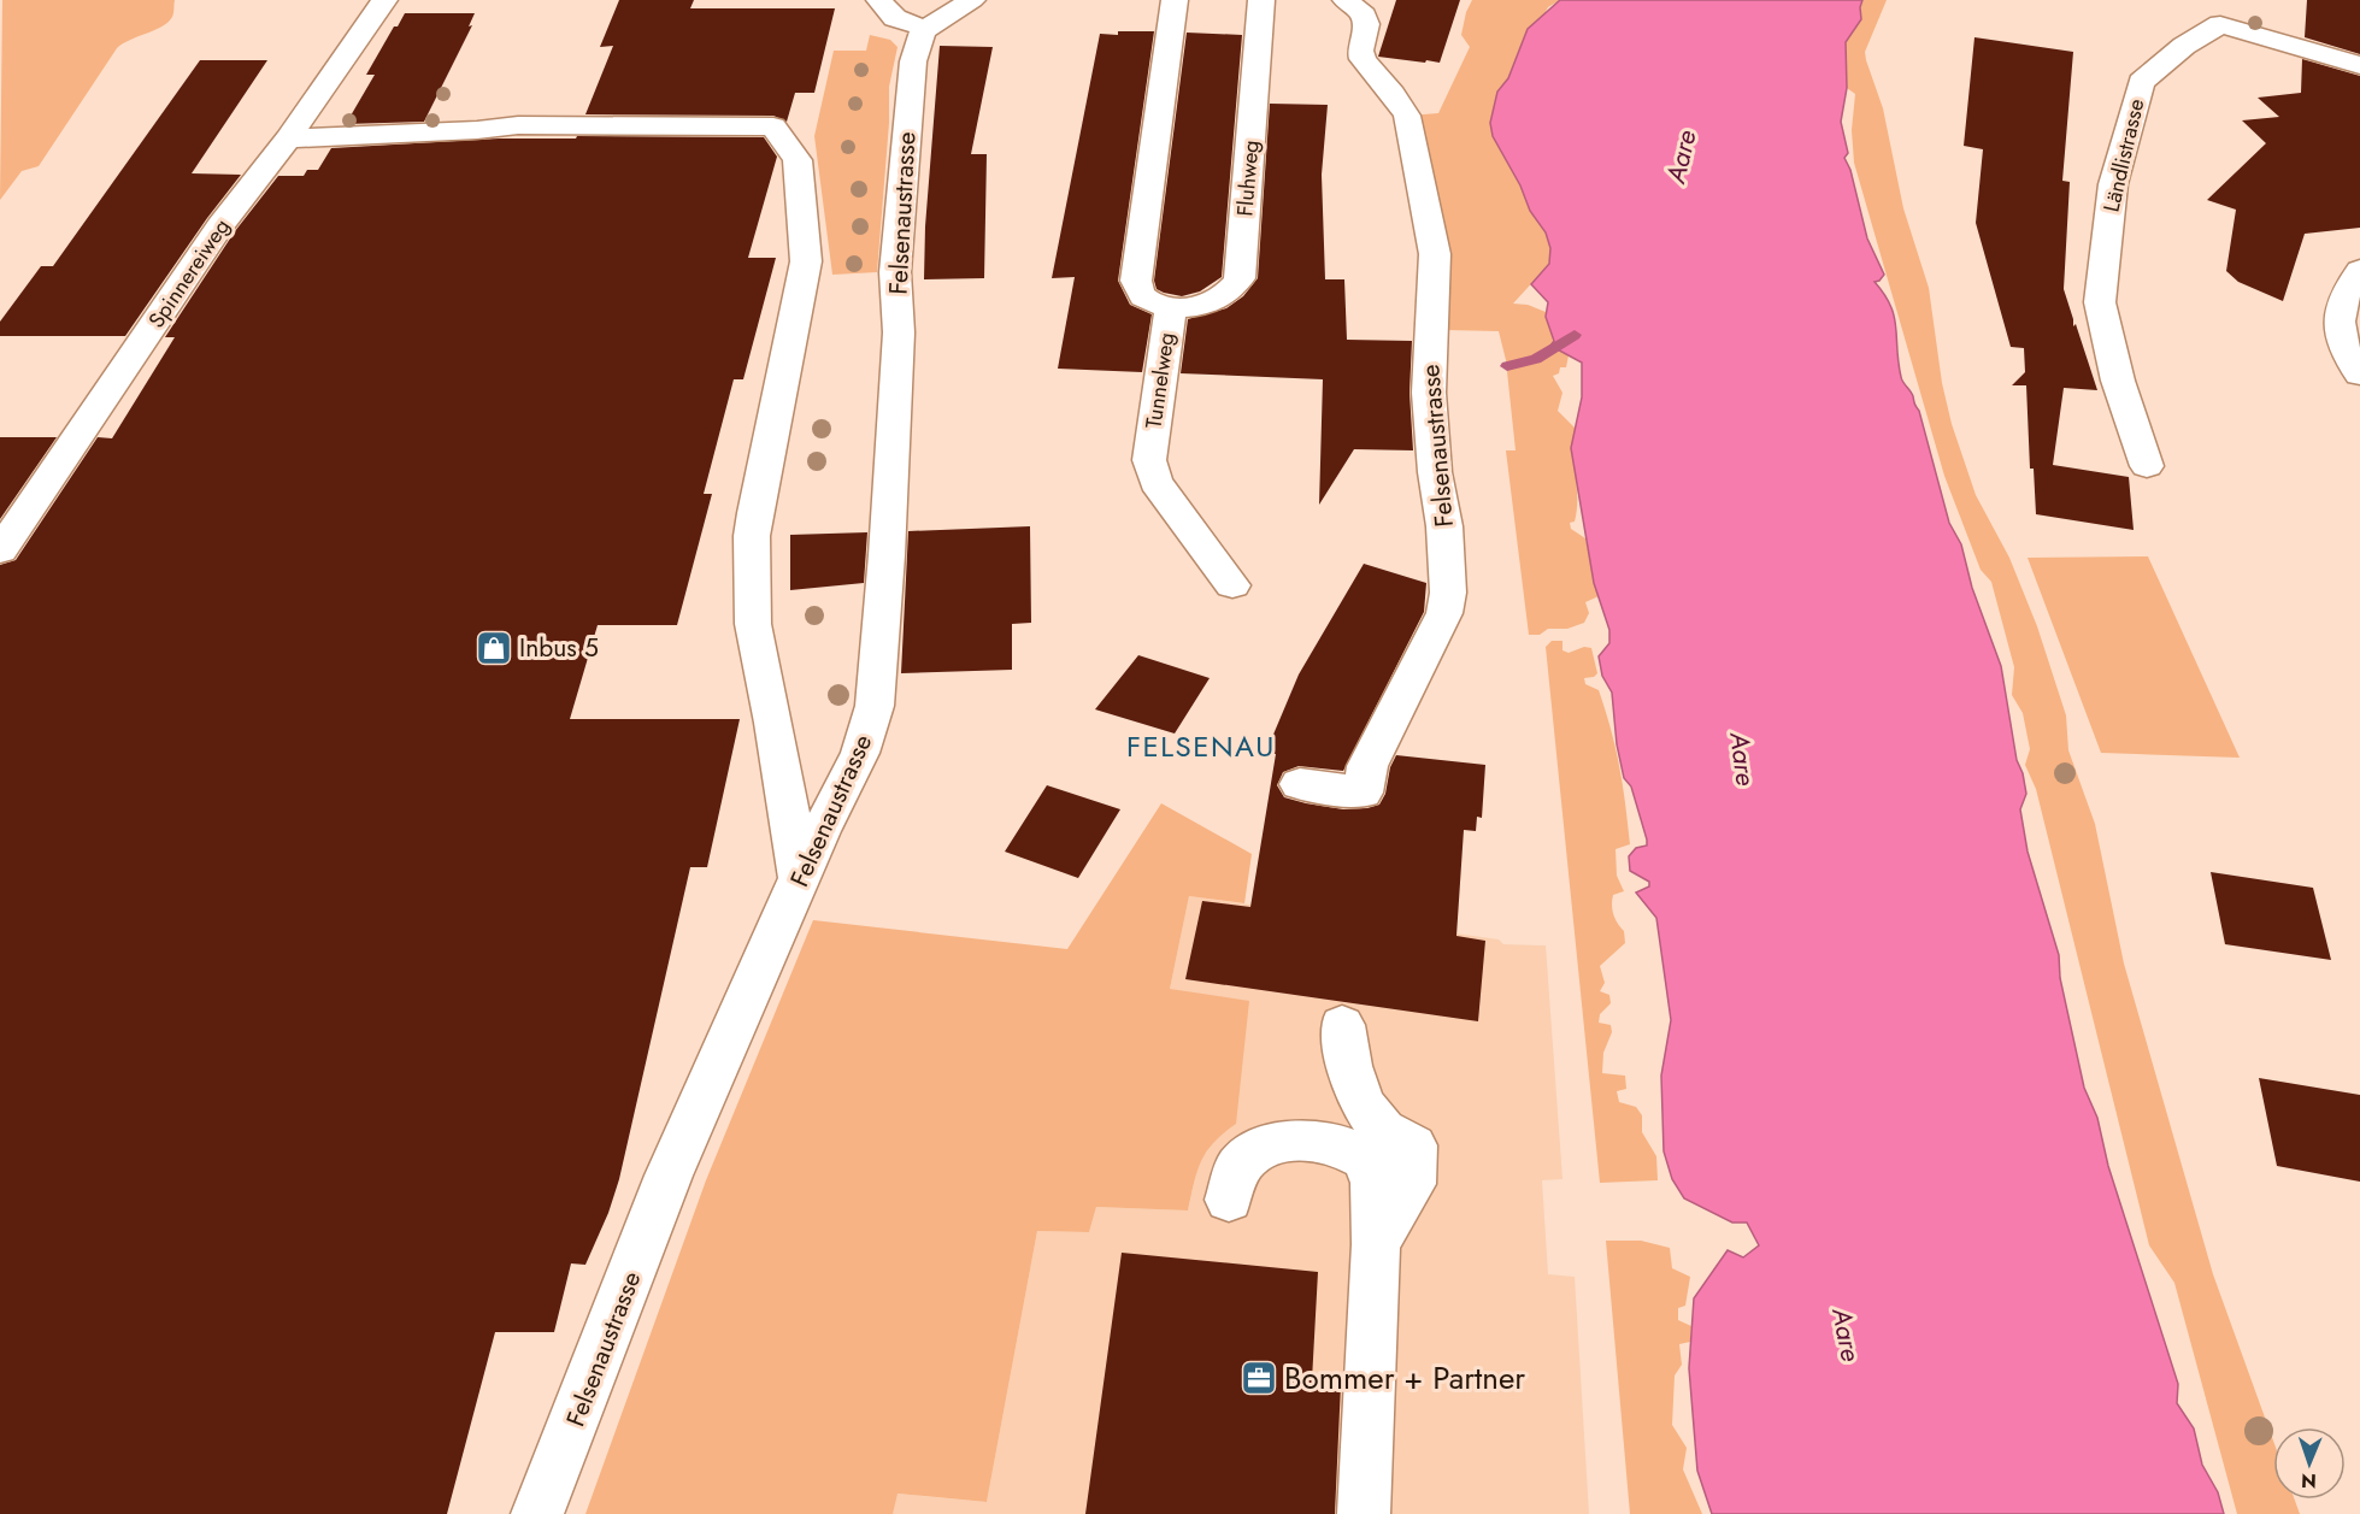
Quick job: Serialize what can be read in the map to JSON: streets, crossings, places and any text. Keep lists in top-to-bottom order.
{
  "streets": {
    "street": [
      "Ländlistrasse",
      "Fluhweg",
      "Felsenaustrasse",
      "Spinnereiweg",
      "Tunnelweg"
    ]
  },
  "crossings": [
    ["Fluhweg", "Tunnelweg"]
  ],
  "districts": ["FELSENAU"],
  "water": ["Aare"],
  "places": {
    "shop": ["Inbus 5"],
    "office": ["Bommer + Partner"]
  },
  "north": "bottom"
}
